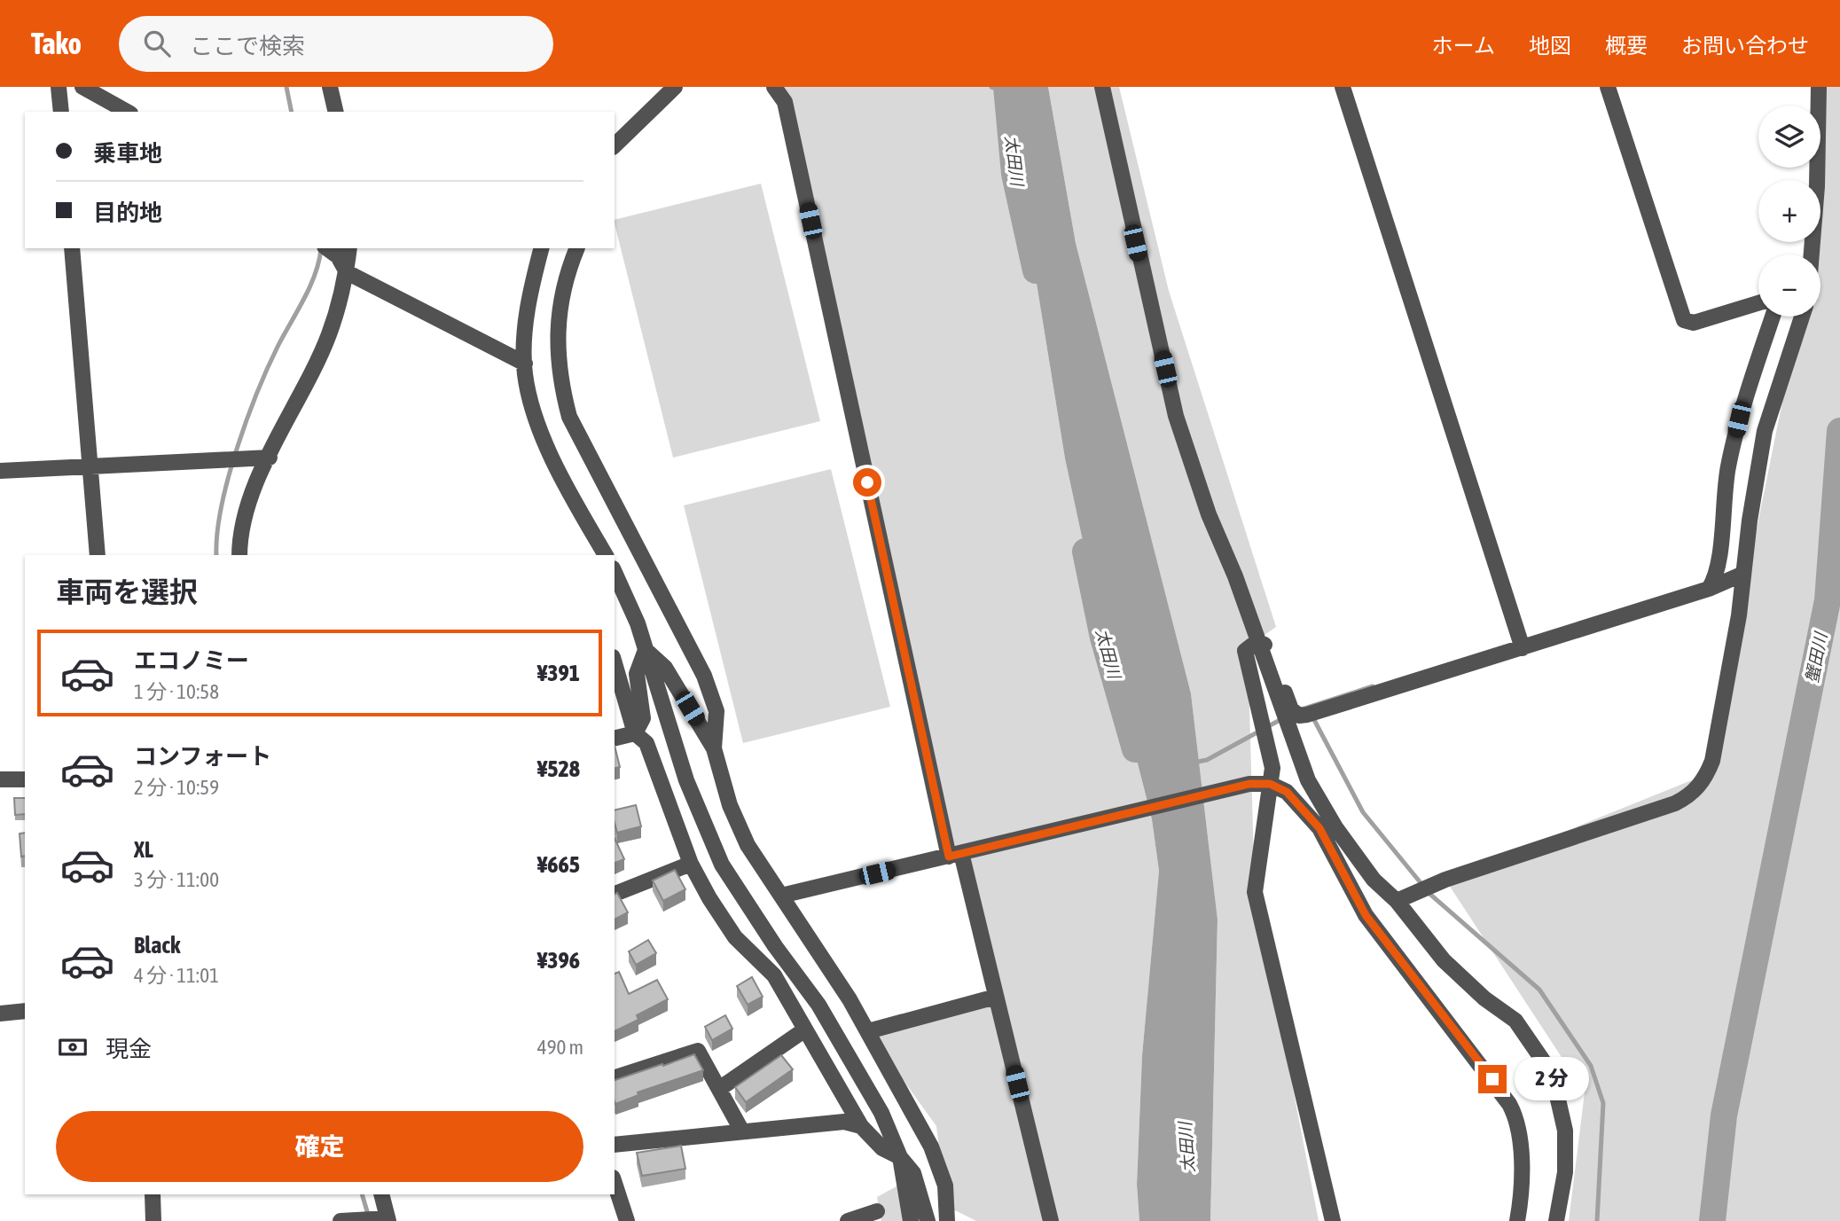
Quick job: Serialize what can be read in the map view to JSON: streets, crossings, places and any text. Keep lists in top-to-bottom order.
{
  "water": ["太田川", "蟹田川"],
  "page": {
    "header": "Tako",
    "search": "ここで検索",
    "nav": [
      "ホーム",
      "地図",
      "概要",
      "お問い合わせ"
    ],
    "map_buttons": ["+", "−"],
    "banner": ["乗車地", "目的地"],
    "heading": "車両を選択",
    "list": [
      {
        "name": "エコノミー",
        "note": "1 分 · 10:58",
        "value": "¥391"
      },
      {
        "name": "コンフォート",
        "note": "2 分 · 10:59",
        "value": "¥528"
      },
      {
        "name": "XL",
        "note": "3 分 · 11:00",
        "value": "¥665"
      },
      {
        "name": "Black",
        "note": "4 分 · 11:01",
        "value": "¥396"
      }
    ],
    "pay": ["現金", "490 m"],
    "bubble": "2 分",
    "buttons": "確定"
  }
}
